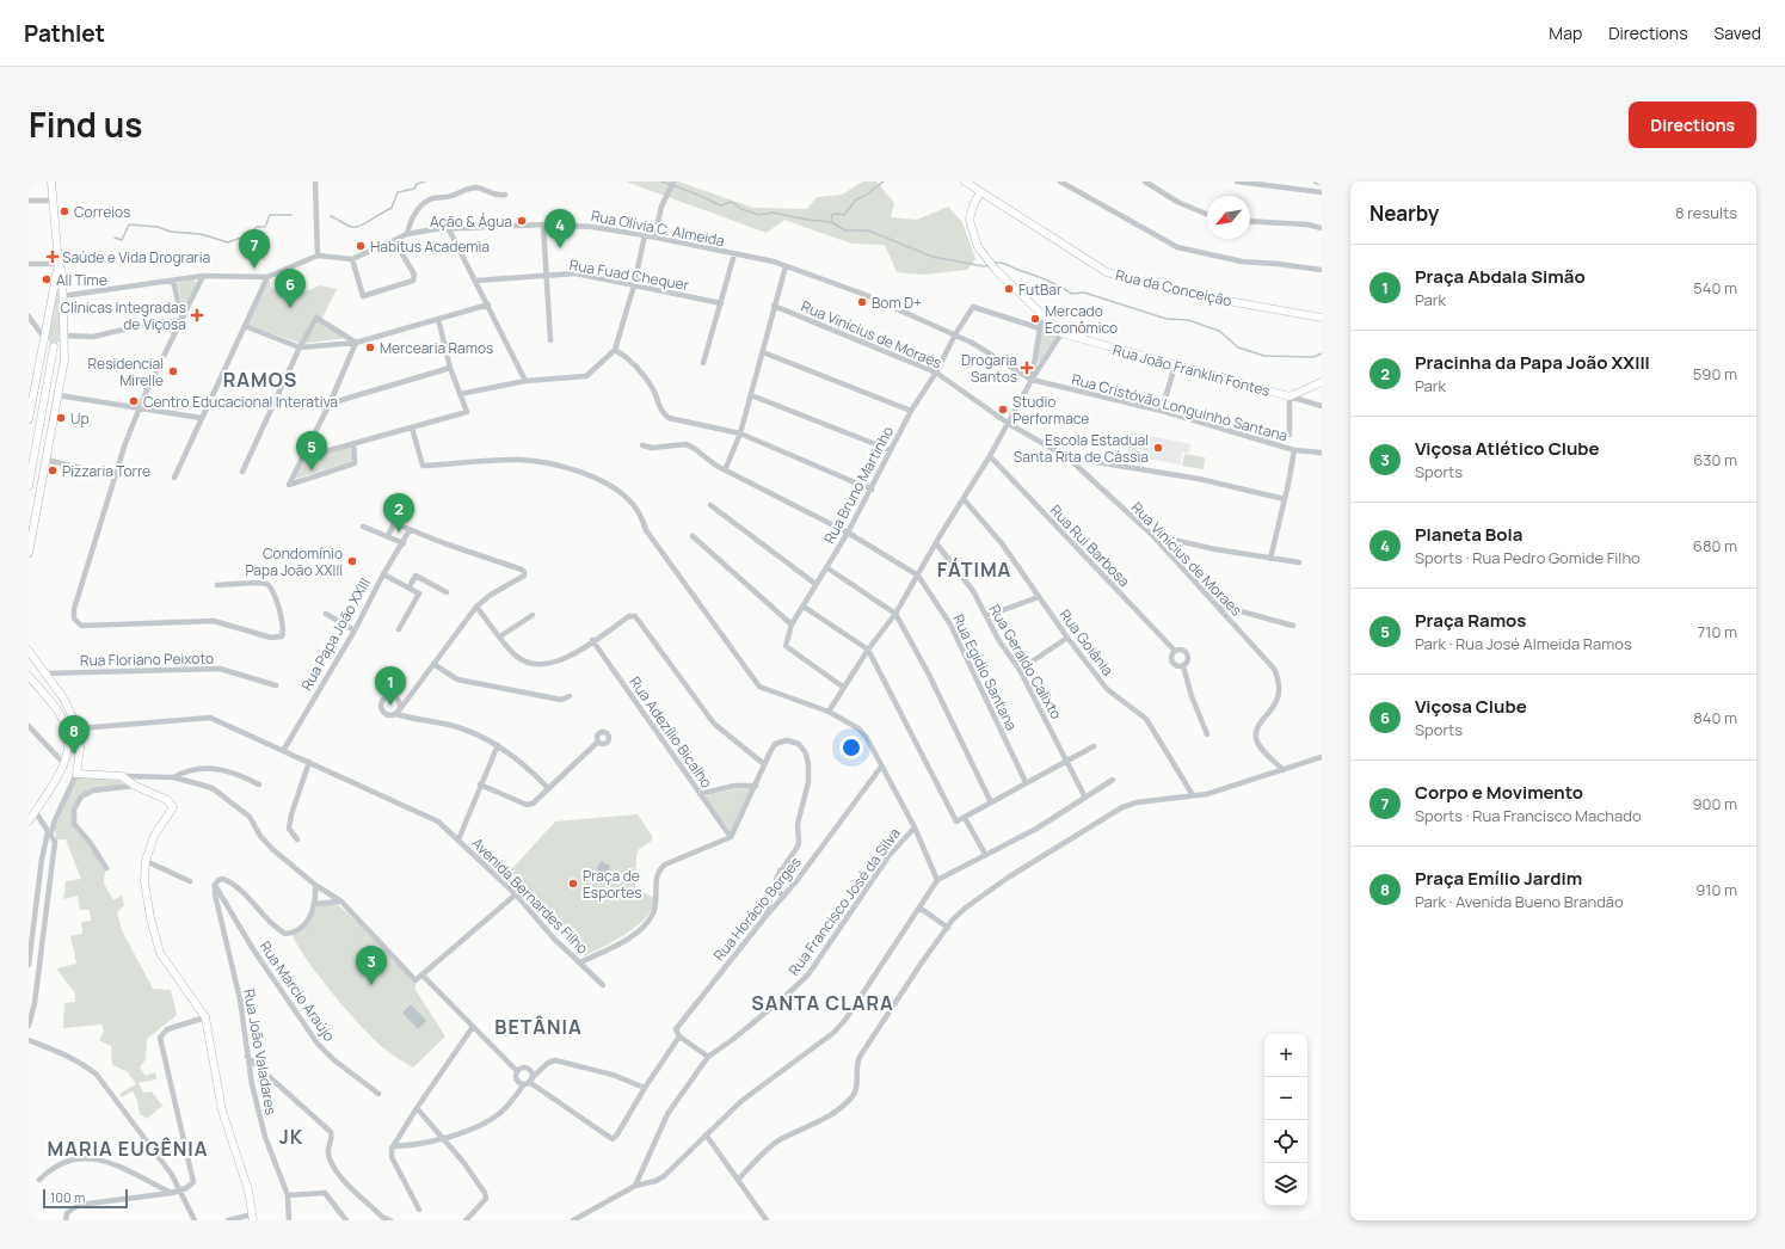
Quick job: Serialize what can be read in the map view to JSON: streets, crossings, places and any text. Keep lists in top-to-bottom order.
{
  "streets": {
    "street": [
      "Rua Olívia C. Almeida",
      "Rua Fuad Chequer",
      "Rua da Conceição",
      "Rua Vinícius de Moraes",
      "Rua João Franklin Fontes",
      "Rua Cristóvão Longuinho Santana",
      "Rua Bruno Martinho",
      "Rua Rui Barbosa",
      "Rua Papa João XXIII",
      "Rua Goiânia",
      "Rua Floriano Peixoto",
      "Rua Geraldo Calixto",
      "Rua Egídio Santana",
      "Rua Adezílio Bicalho",
      "Avenida Bernardes Filho",
      "Rua Francisco José da Silva",
      "Rua Horácio Borges",
      "Rua Márcio Araújo",
      "Rua João Valadares"
    ]
  },
  "crossings": [
    ["Rua Olívia C. Almeida", "Rua Cristóvão Longuinho Santana"],
    ["Rua Olívia C. Almeida", "Rua Bruno Martinho"],
    ["Rua Vinícius de Moraes", "Rua Bruno Martinho"],
    ["Rua Cristóvão Longuinho Santana", "Rua Bruno Martinho"],
    ["Rua Papa João XXIII", "Avenida Bernardes Filho"],
    ["Rua Márcio Araújo", "Rua João Valadares"]
  ],
  "districts": [
    "RAMOS",
    "FÁTIMA",
    "SANTA CLARA",
    "BETÂNIA",
    "JK",
    "MARIA EUGÊNIA"
  ],
  "places": {
    "other": [
      "Correios",
      "Ação & Água",
      "Habitus Academia",
      "All Time",
      "FutBar",
      "Bom D+",
      "Mercado Econômico",
      "Mercearia Ramos",
      "Residencial Mirelle",
      "Centro Educacional Interativa",
      "Studio Performace",
      "Up",
      "Escola Estadual Santa Rita de Cássia",
      "Pizzaria Torre",
      "Condomínio Papa João XXIII",
      "Praça de Esportes"
    ],
    "health": ["Saúde e Vida Drograria", "Clínicas Integradas de Viçosa", "Drogaria Santos"]
  },
  "scale_bar": "100 m",
  "north": "bottom left",
  "page": {
    "header": "Pathlet",
    "nav": ["Map", "Directions", "Saved"],
    "title": "Find us",
    "buttons": "Directions",
    "heading": ["Nearby", "8 results"],
    "pins": [
      "4",
      "7",
      "6",
      "5",
      "2",
      "1",
      "8",
      "3"
    ],
    "list": [
      {
        "mark": "1",
        "name": "Praça Abdala Simão",
        "note": "Park",
        "value": "540 m"
      },
      {
        "mark": "2",
        "name": "Pracinha da Papa João XXIII",
        "note": "Park",
        "value": "590 m"
      },
      {
        "mark": "3",
        "name": "Viçosa Atlético Clube",
        "note": "Sports",
        "value": "630 m"
      },
      {
        "mark": "4",
        "name": "Planeta Bola",
        "note": "Sports · Rua Pedro Gomide Filho",
        "value": "680 m"
      },
      {
        "mark": "5",
        "name": "Praça Ramos",
        "note": "Park · Rua José Almeida Ramos",
        "value": "710 m"
      },
      {
        "mark": "6",
        "name": "Viçosa Clube",
        "note": "Sports",
        "value": "840 m"
      },
      {
        "mark": "7",
        "name": "Corpo e Movimento",
        "note": "Sports · Rua Francisco Machado",
        "value": "900 m"
      },
      {
        "mark": "8",
        "name": "Praça Emílio Jardim",
        "note": "Park · Avenida Bueno Brandão",
        "value": "910 m"
      }
    ],
    "map_buttons": ["+", "−"],
    "scale": "100 m"
  }
}
